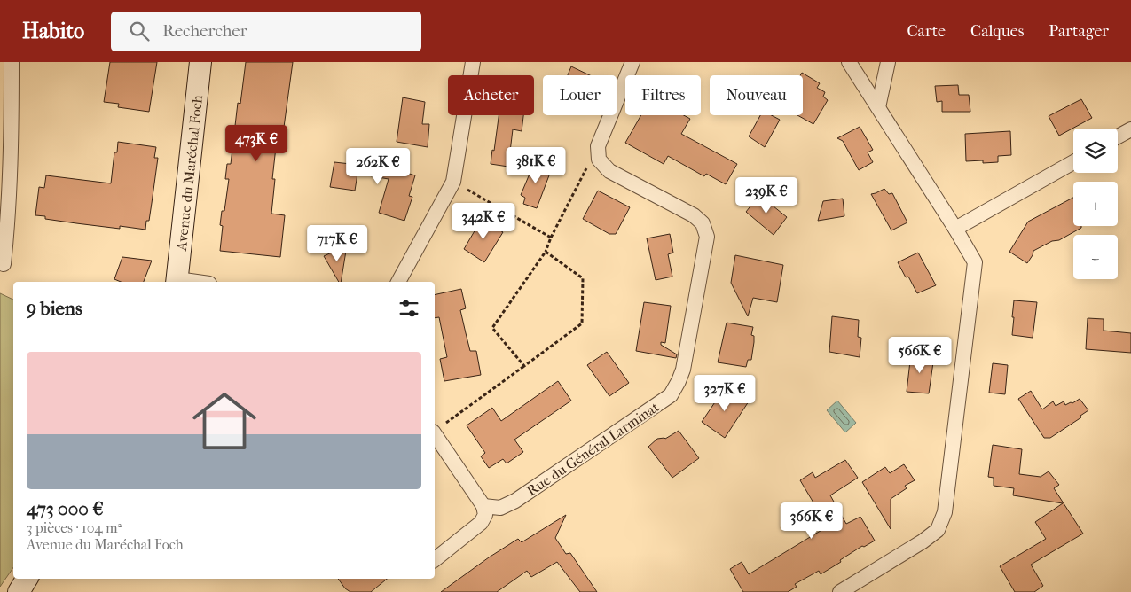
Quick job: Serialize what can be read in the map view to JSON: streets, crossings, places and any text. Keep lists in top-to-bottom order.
{
  "streets": {
    "main road": ["Avenue du Maréchal Foch"],
    "street": ["Rue du Général Larminat"]
  },
  "page": {
    "header": "Habito",
    "search": "Rechercher",
    "nav": ["Carte", "Calques", "Partager"],
    "chip": [
      "Acheter",
      "Louer",
      "Filtres",
      "Nouveau"
    ],
    "price": [
      "473K €",
      "381K €",
      "262K €",
      "239K €",
      "342K €",
      "717K €",
      "566K €",
      "327K €",
      "366K €"
    ],
    "map_buttons": ["+", "−"],
    "heading": "9 biens",
    "list": [
      {
        "name": "473 000 €",
        "note": "3 pièces · 104 m² · Avenue du Maréchal Foch"
      }
    ]
  }
}
